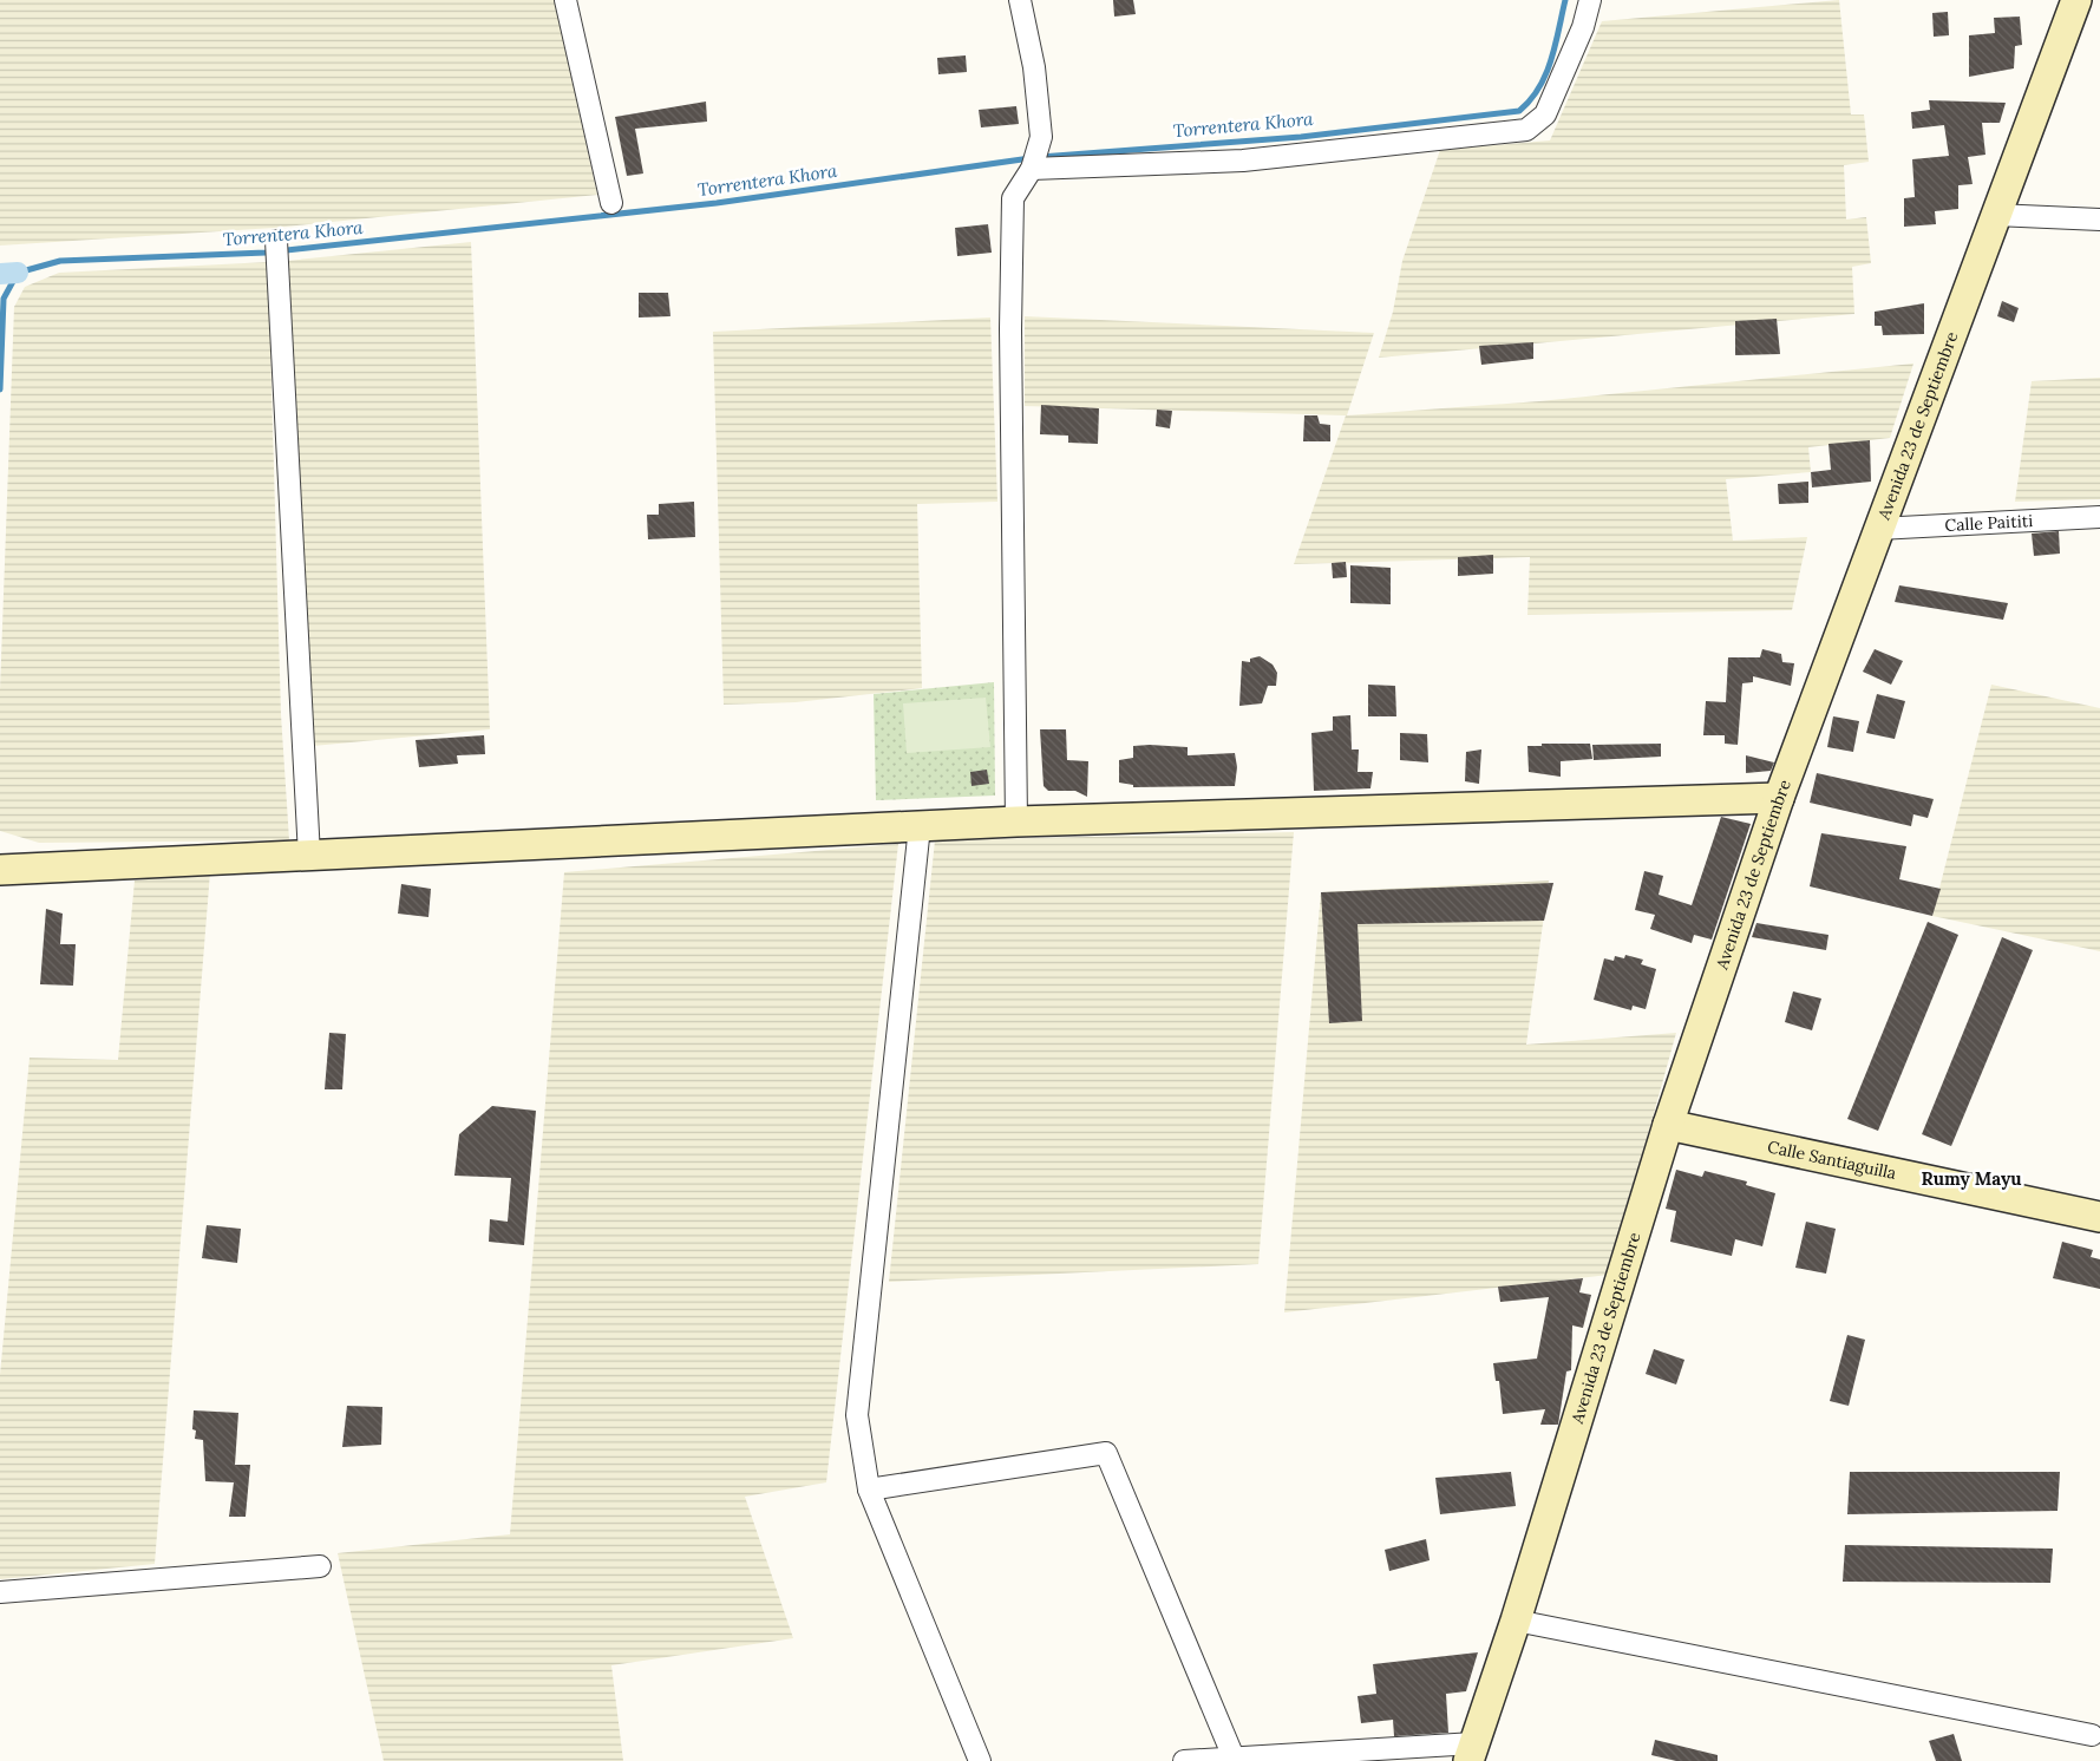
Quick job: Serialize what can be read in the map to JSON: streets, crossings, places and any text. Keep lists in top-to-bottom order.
{
  "streets": {
    "street": ["Avenida 23 de Septiembre", "Calle Paititi", "Calle Santiaguilla"]
  },
  "crossings": [
    ["Avenida 23 de Septiembre", "Calle Paititi"],
    ["Avenida 23 de Septiembre", "Calle Santiaguilla"]
  ],
  "districts": ["Rumy Mayu"],
  "water": ["Torrentera Khora"]
}
